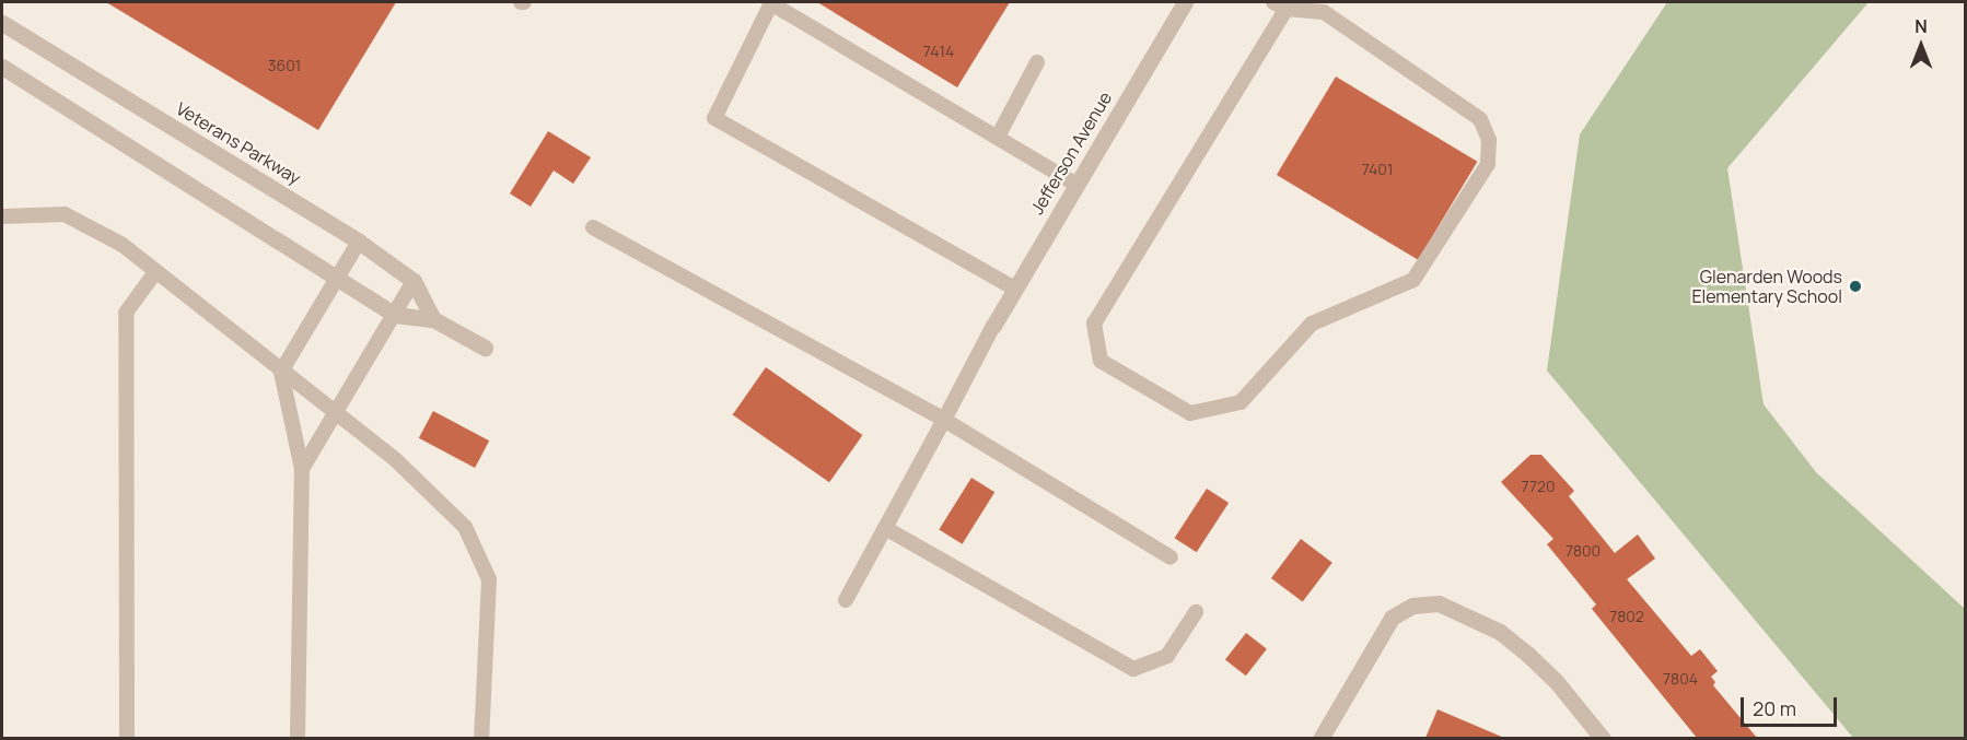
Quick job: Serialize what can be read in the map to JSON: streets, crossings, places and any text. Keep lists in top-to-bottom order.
{
  "streets": {
    "street": ["Veterans Parkway", "Jefferson Avenue"]
  },
  "places": ["Glenarden Woods Elementary School"],
  "house_numbers": [
    "7414",
    "3601",
    "7401",
    "7720",
    "7800",
    "7802",
    "7804"
  ],
  "scale_bar": "20 m",
  "north": "top"
}
